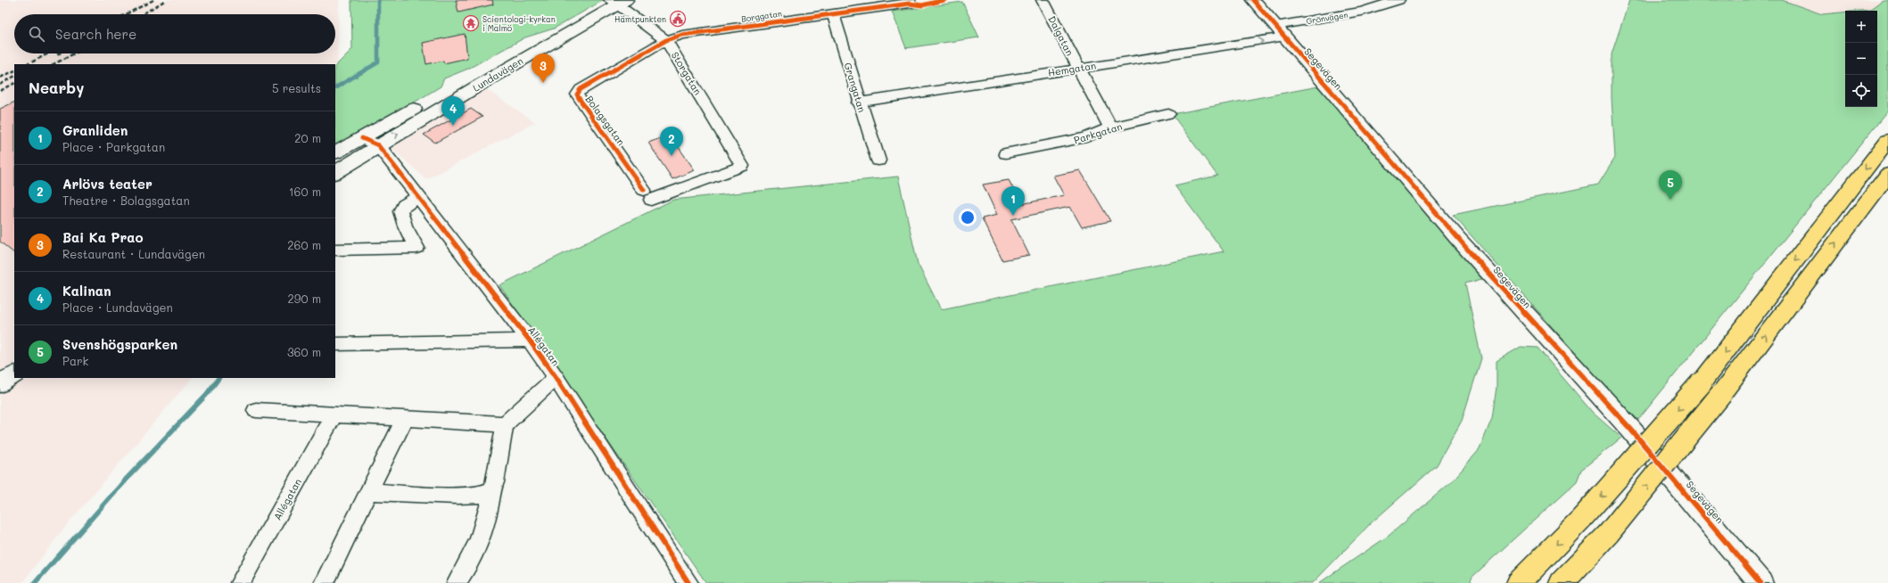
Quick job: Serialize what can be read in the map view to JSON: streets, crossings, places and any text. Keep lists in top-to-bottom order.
{
  "streets": {
    "main road": ["Segevägen", "Lundavägen"],
    "street": [
      "Borggatan",
      "Grönvägen",
      "Dalgatan",
      "Hemgatan",
      "Storgatan",
      "Grangatan",
      "Bolagsgatan",
      "Parkgatan",
      "Allégatan"
    ]
  },
  "crossings": [
    ["Borggatan", "Storgatan"],
    ["Borggatan", "Grangatan"],
    ["Borggatan", "Bolagsgatan"],
    ["Grönvägen", "Hemgatan"],
    ["Grönvägen", "Segevägen"],
    ["Dalgatan", "Hemgatan"],
    ["Dalgatan", "Parkgatan"],
    ["Hemgatan", "Segevägen"],
    ["Hemgatan", "Grangatan"],
    ["Storgatan", "Lundavägen"],
    ["Storgatan", "Bolagsgatan"],
    ["Lundavägen", "Allégatan"]
  ],
  "one_way": ["Hemgatan"],
  "places": {
    "public building": ["Hämtpunkten"],
    "temple": ["Scientologi-kyrkan i Malmö"]
  },
  "page": {
    "map_buttons": ["+", "−"],
    "search": "Search here",
    "pins": [
      "3",
      "4",
      "2",
      "5",
      "1"
    ],
    "heading": ["Nearby", "5 results"],
    "list": [
      {
        "mark": "1",
        "name": "Granliden",
        "note": "Place · Parkgatan",
        "value": "20 m"
      },
      {
        "mark": "2",
        "name": "Arlövs teater",
        "note": "Theatre · Bolagsgatan",
        "value": "160 m"
      },
      {
        "mark": "3",
        "name": "Bai Ka Prao",
        "note": "Restaurant · Lundavägen",
        "value": "260 m"
      },
      {
        "mark": "4",
        "name": "Kalinan",
        "note": "Place · Lundavägen",
        "value": "290 m"
      },
      {
        "mark": "5",
        "name": "Svenshögsparken",
        "note": "Park",
        "value": "360 m"
      }
    ]
  }
}
